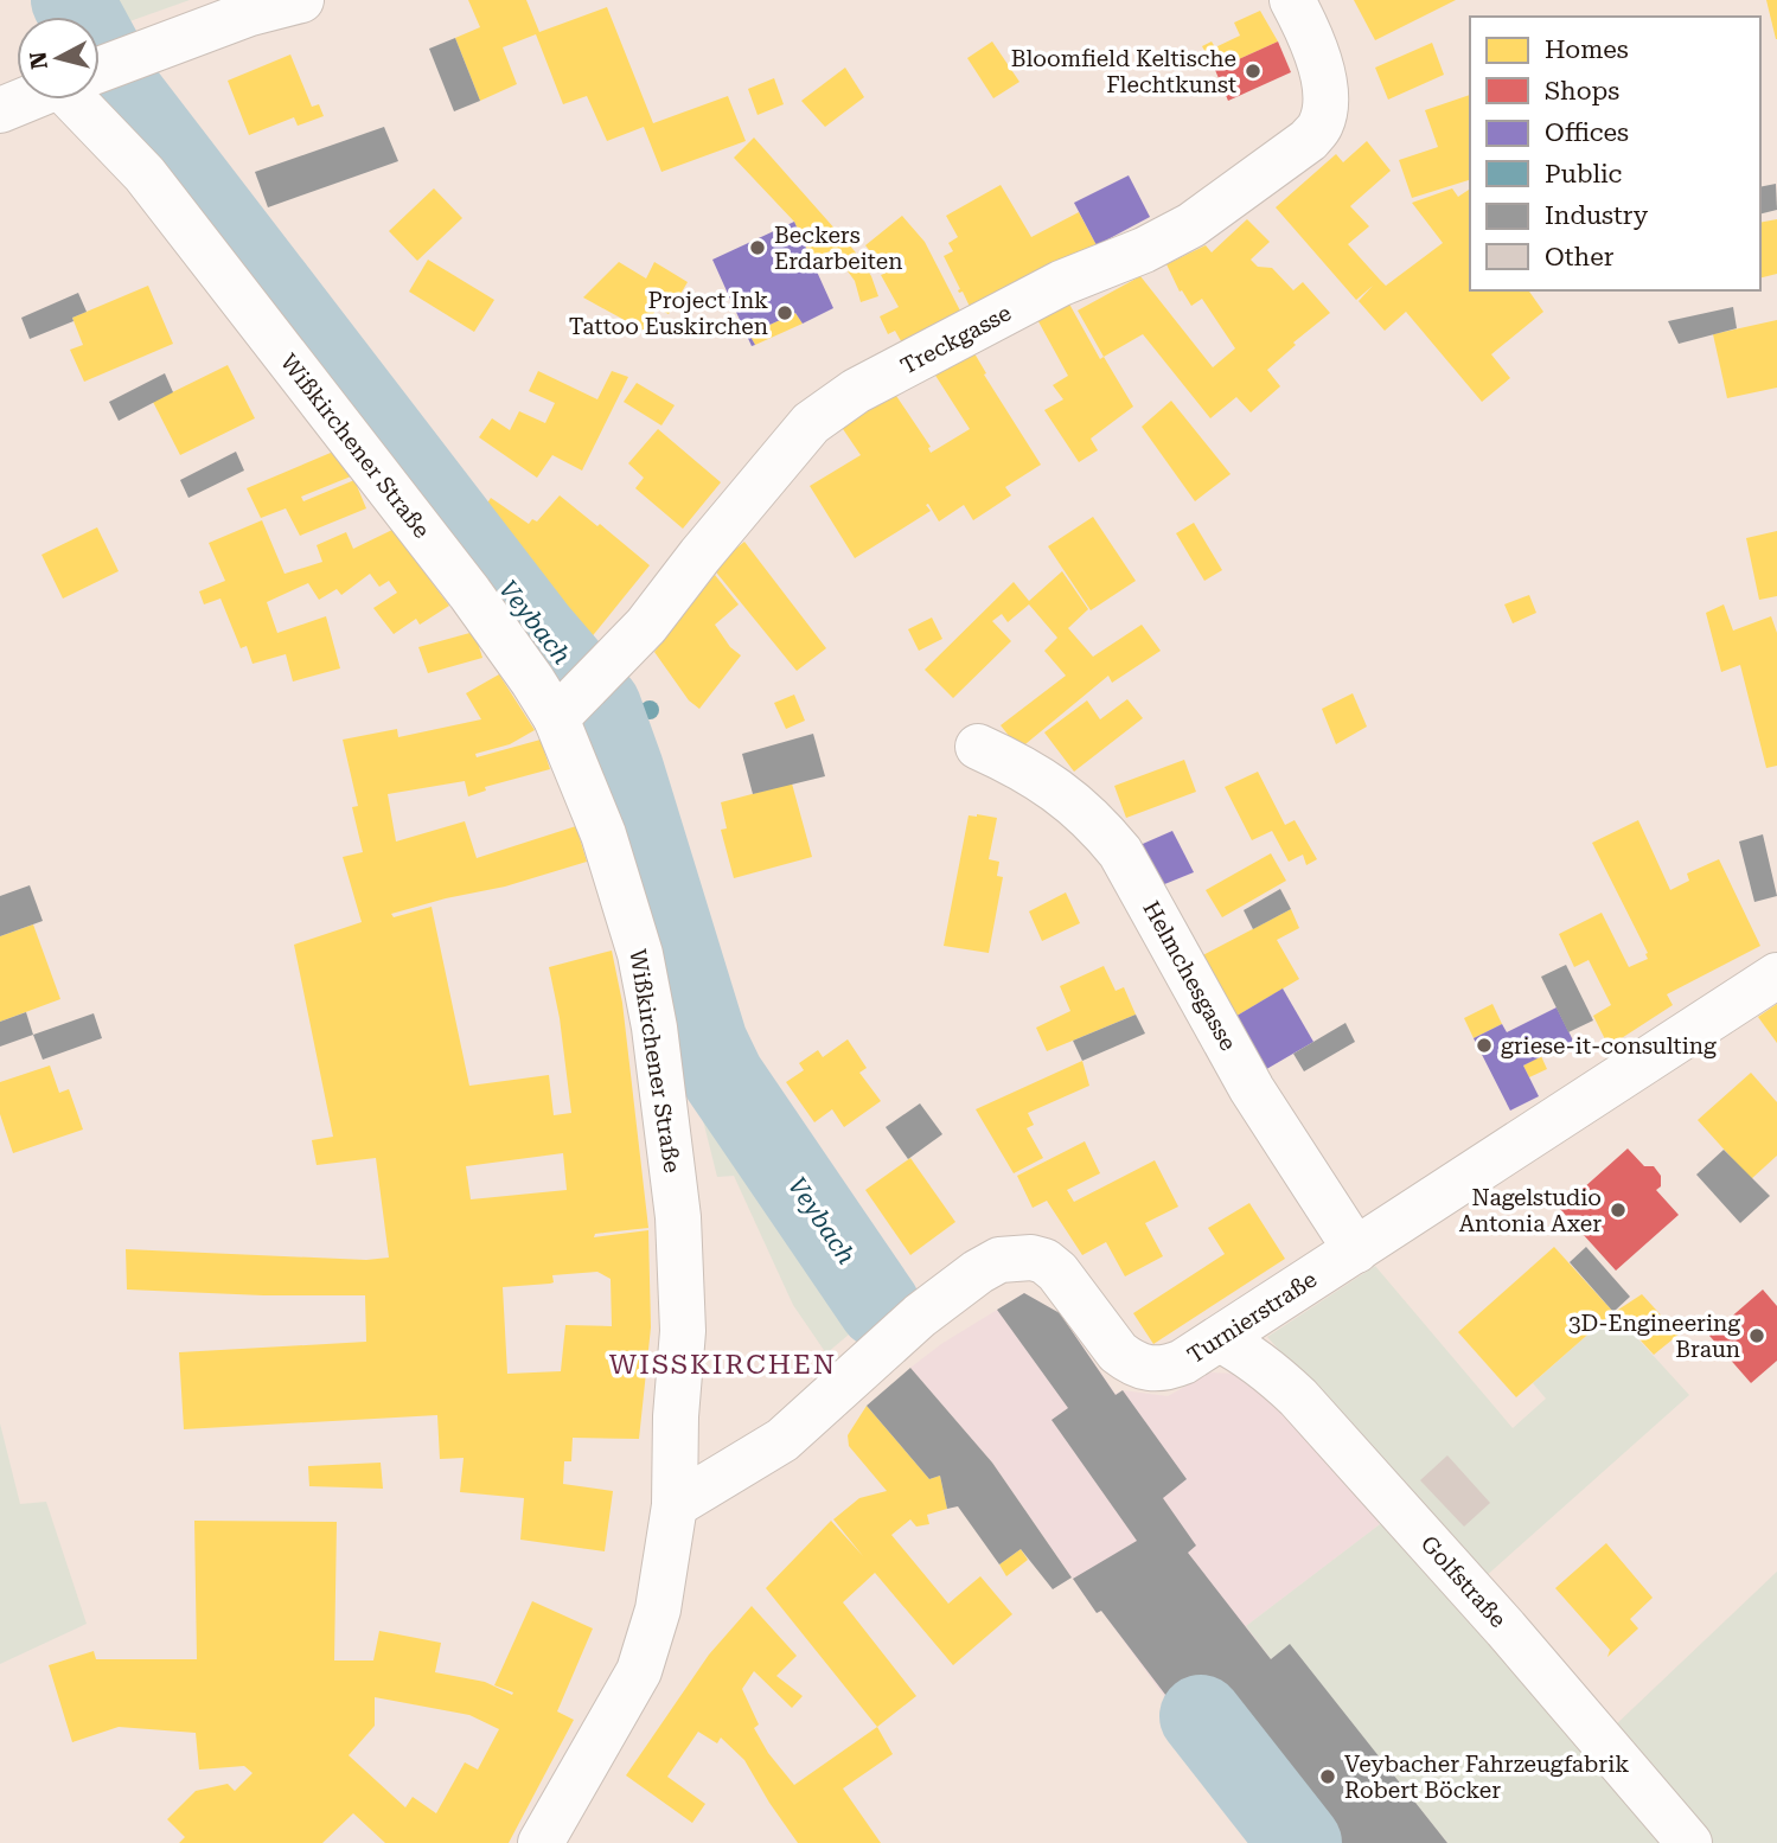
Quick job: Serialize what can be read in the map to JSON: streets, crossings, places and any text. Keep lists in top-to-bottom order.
{
  "streets": {
    "street": [
      "Treckgasse",
      "Wißkirchener Straße",
      "Helmchesgasse",
      "Turnierstraße",
      "Golfstraße"
    ]
  },
  "crossings": [
    ["Treckgasse", "Wißkirchener Straße"],
    ["Wißkirchener Straße", "Turnierstraße"],
    ["Helmchesgasse", "Turnierstraße"],
    ["Turnierstraße", "Golfstraße"]
  ],
  "districts": ["WISSKIRCHEN"],
  "water": ["Veybach"],
  "places": [
    "Bloomfield Keltische Flechtkunst",
    "Beckers Erdarbeiten",
    "Project Ink Tattoo Euskirchen",
    "griese-it-consulting",
    "Nagelstudio Antonia Axer",
    "3D-Engineering Braun",
    "Veybacher Fahrzeugfabrik Robert Böcker"
  ],
  "legend": [
    "Homes",
    "Shops",
    "Offices",
    "Public",
    "Industry",
    "Other"
  ],
  "north": "left"
}
